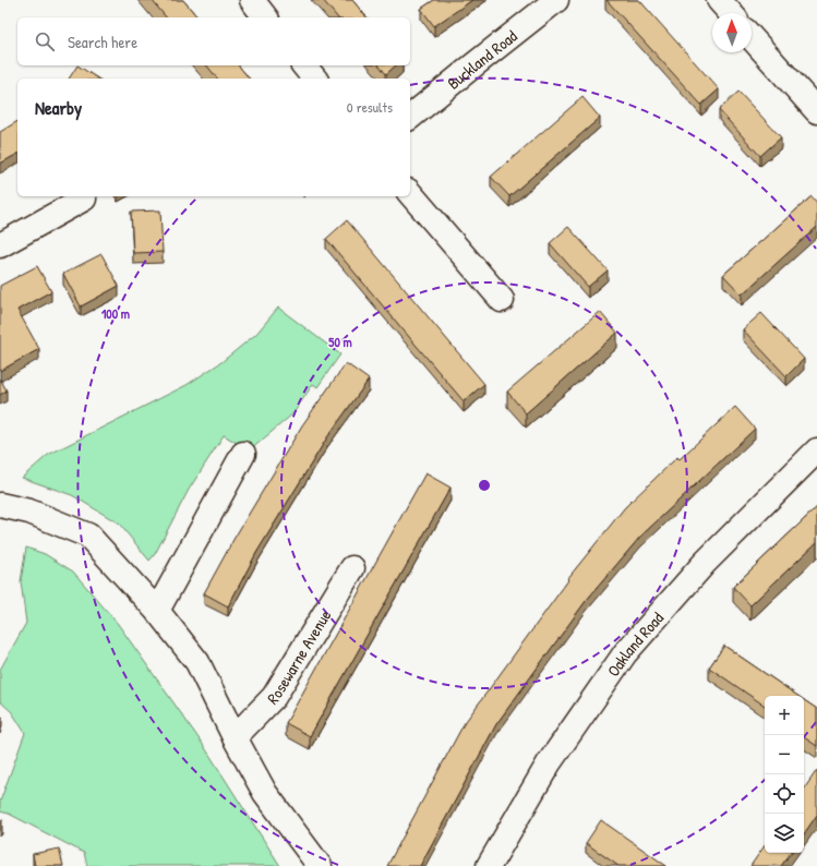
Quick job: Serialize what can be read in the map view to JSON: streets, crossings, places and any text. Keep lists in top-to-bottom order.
{
  "streets": {
    "street": ["Buckland Road", "Oakland Road", "Rosewarne Avenue"]
  },
  "north": "top",
  "page": {
    "search": "Search here",
    "heading": ["Nearby", "0 results"],
    "map_buttons": ["+", "−"]
  },
  "rings": ["100 m", "50 m"]
}
